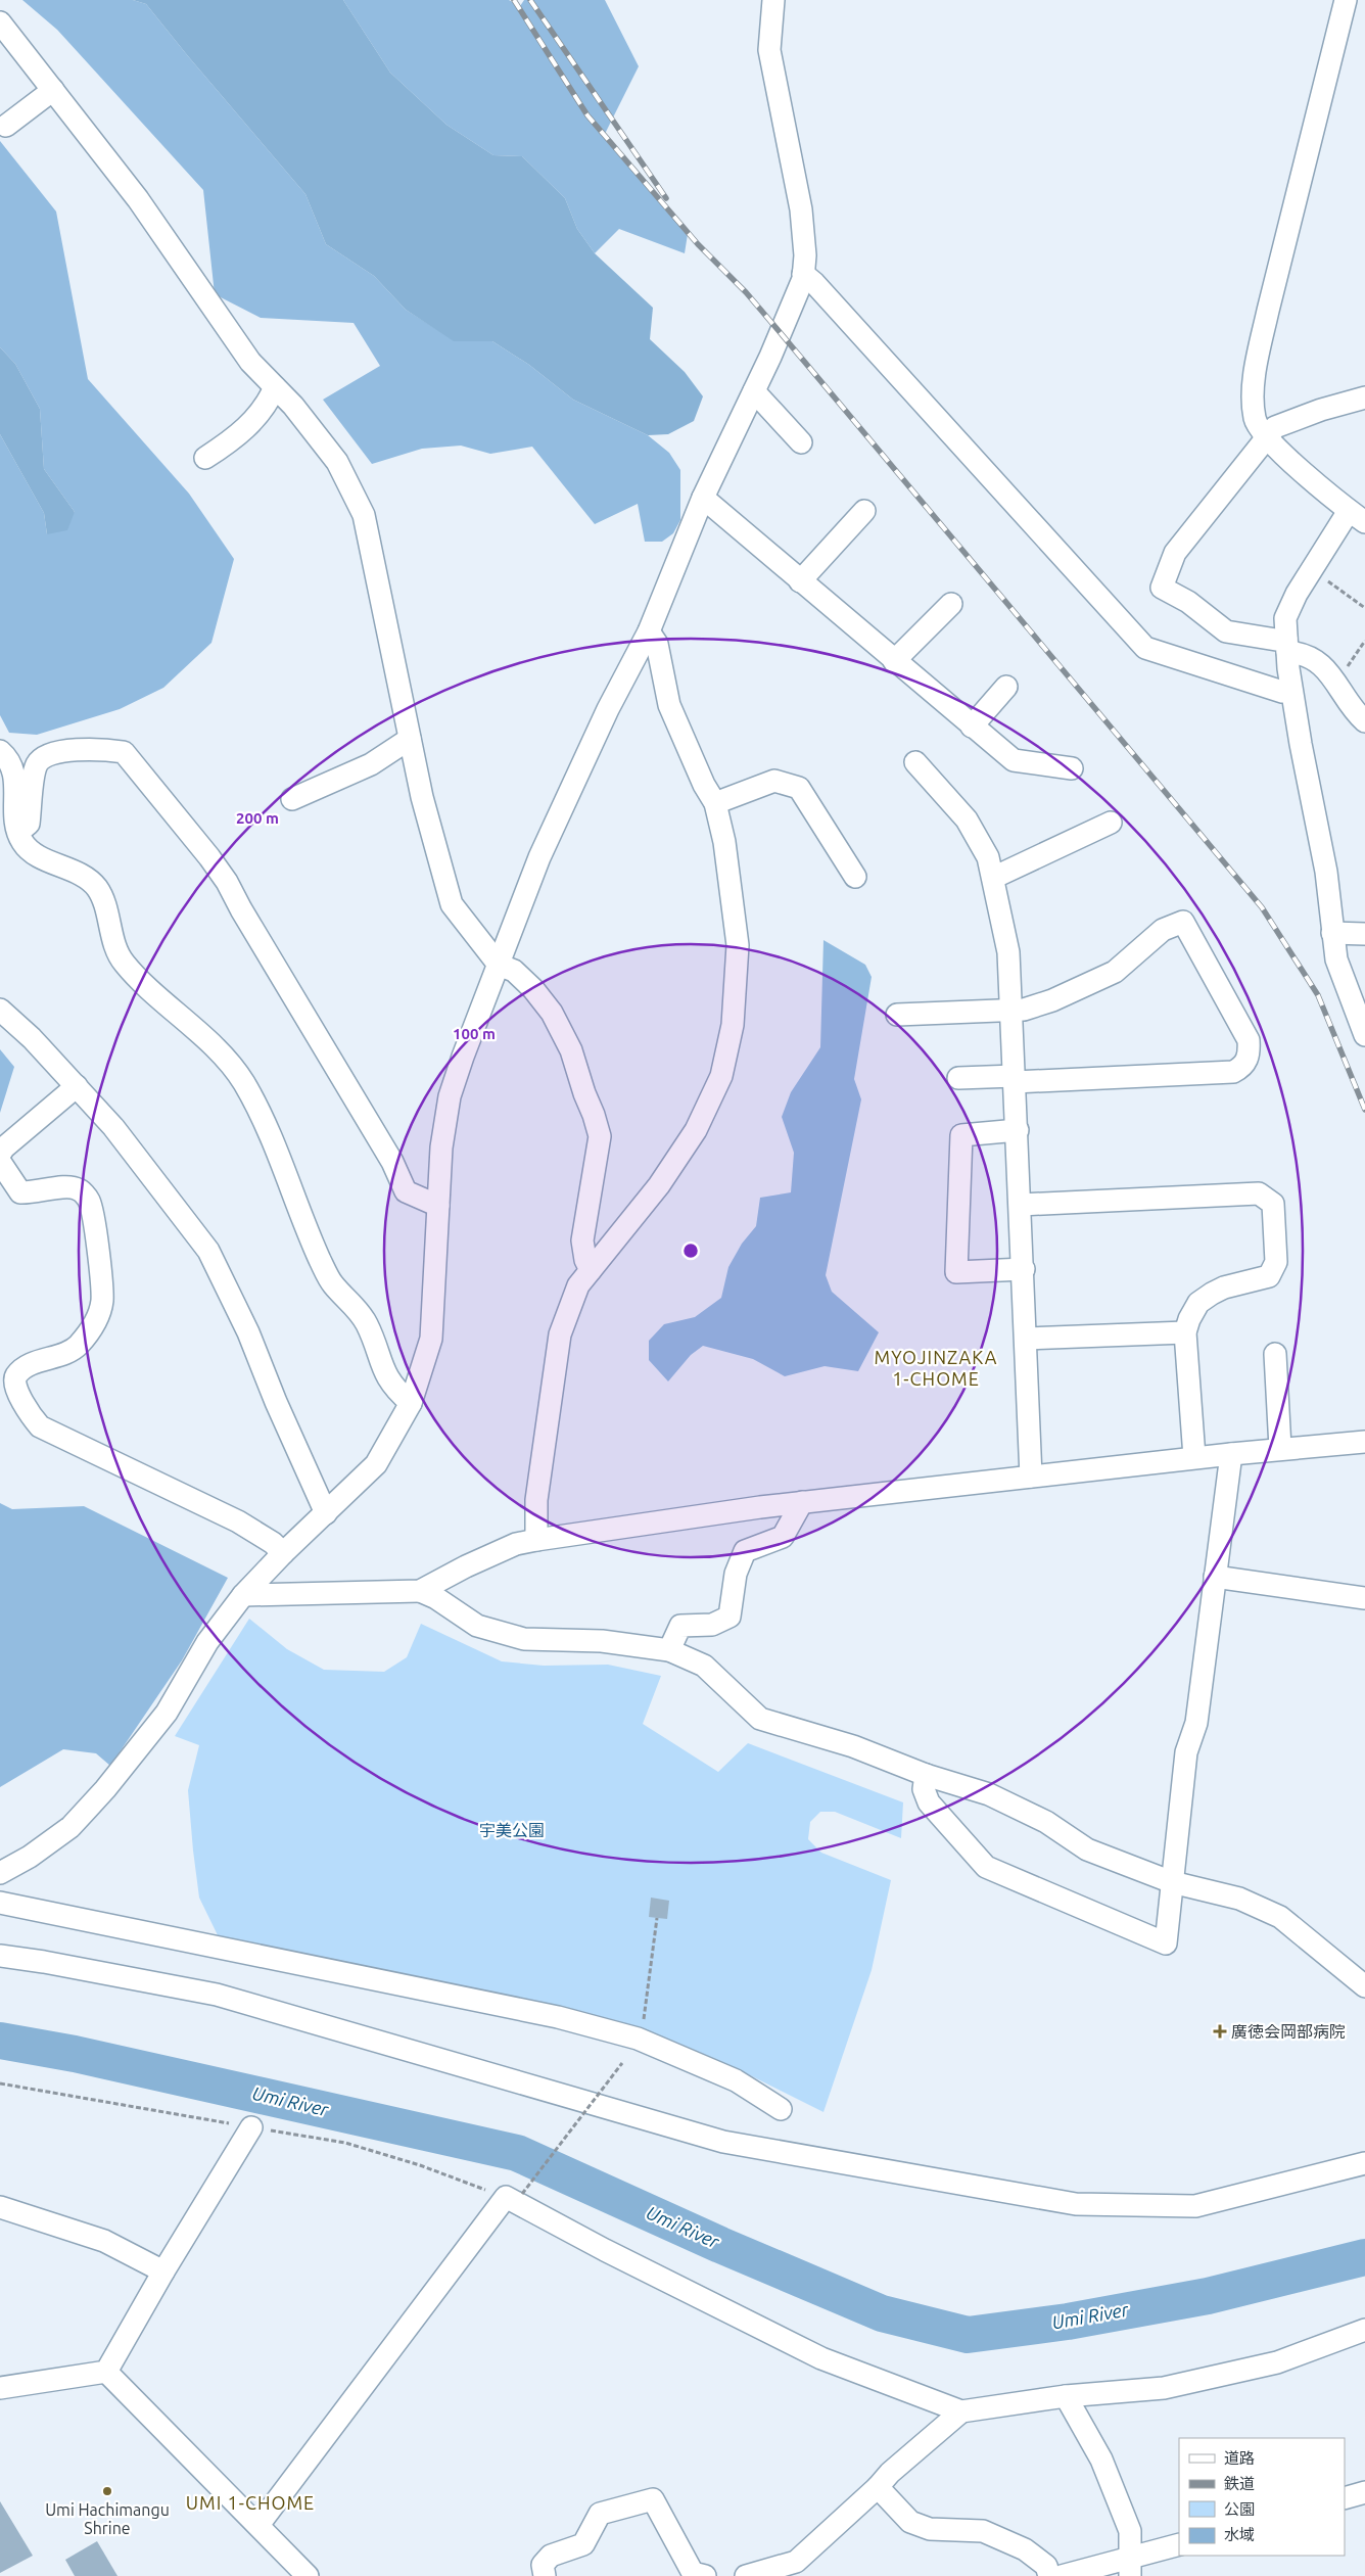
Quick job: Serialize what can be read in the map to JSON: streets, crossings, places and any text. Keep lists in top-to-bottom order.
{
  "districts": ["MYOJINZAKA 1-CHOME", "UMI 1-CHOME"],
  "water": ["Umi River"],
  "parks": ["宇美公園"],
  "places": {
    "health": ["廣徳会岡部病院"],
    "other": ["Umi Hachimangu Shrine"]
  },
  "legend": [
    "道路",
    "鉄道",
    "公園",
    "水域"
  ],
  "rings": ["200 m", "100 m"]
}
